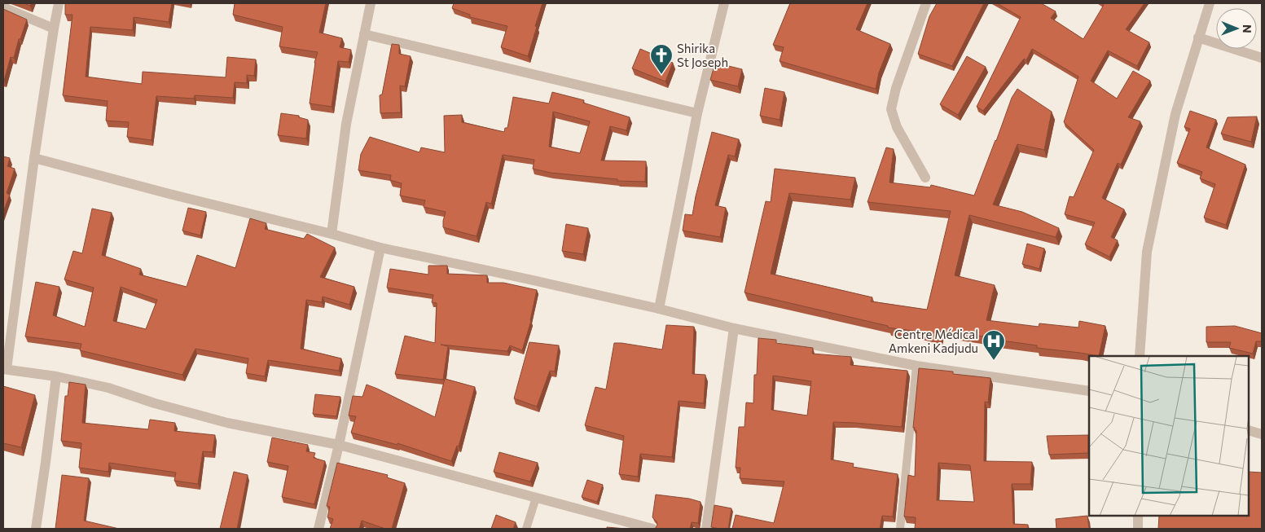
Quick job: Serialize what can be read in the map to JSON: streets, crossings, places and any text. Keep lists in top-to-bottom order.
{
  "places": {
    "church": ["Shirika St Joseph"],
    "hospital": ["Centre Médical Amkeni Kadjudu"]
  },
  "north": "right"
}
